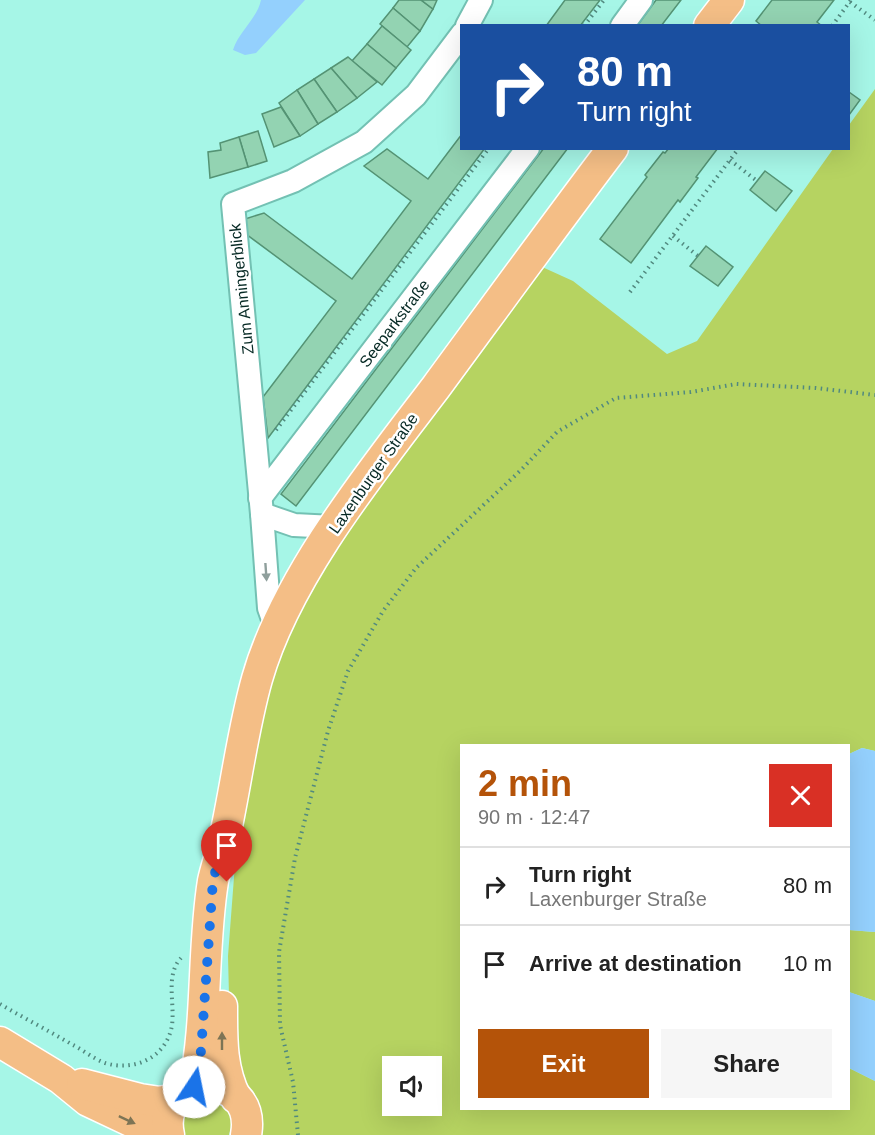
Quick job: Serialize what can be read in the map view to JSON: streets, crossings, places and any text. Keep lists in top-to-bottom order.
{
  "streets": {
    "main road": ["Laxenburger Straße"],
    "street": ["Zum Anningerblick", "Seeparkstraße"]
  },
  "crossings": [
    ["Zum Anningerblick", "Seeparkstraße"],
    ["Zum Anningerblick", "Laxenburger Straße"]
  ],
  "page": {
    "turn": ["80 m", "Turn right"],
    "heading": ["2 min", "90 m · 12:47"],
    "list": [
      {
        "name": "Turn right",
        "note": "Laxenburger Straße",
        "value": "80 m"
      },
      {
        "name": "Arrive at destination",
        "value": "10 m"
      }
    ],
    "buttons": ["Exit", "Share"]
  }
}
